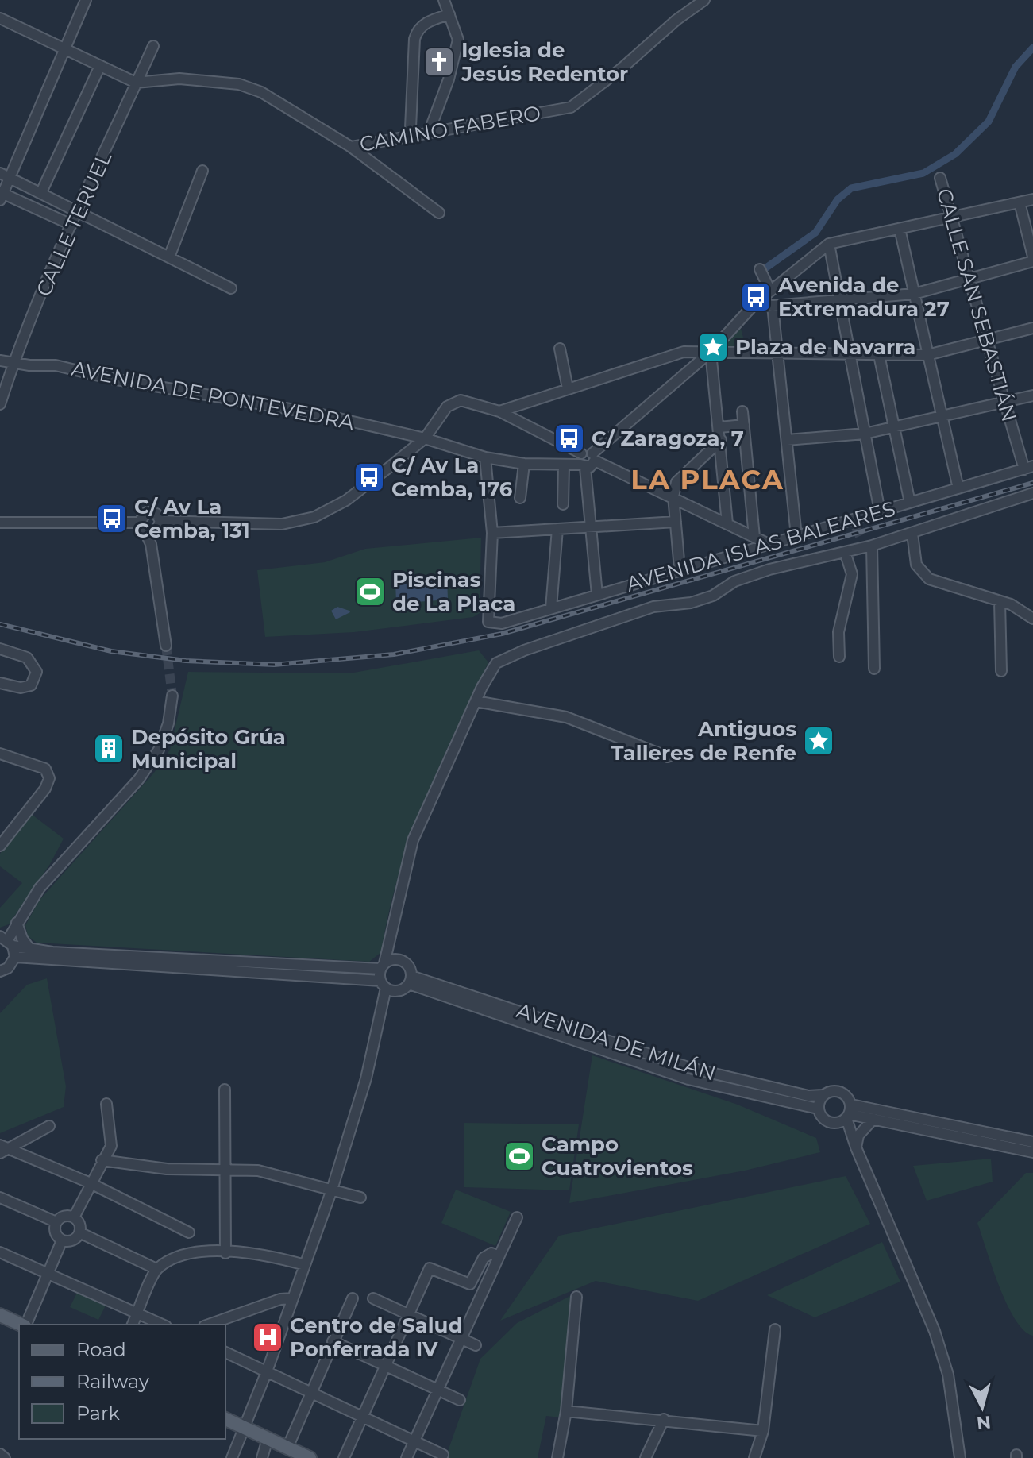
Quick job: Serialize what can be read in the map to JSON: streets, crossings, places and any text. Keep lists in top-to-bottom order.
{
  "streets": {
    "street": [
      "CAMINO FABERO",
      "CALLE TERUEL",
      "CALLE SAN SEBASTIÁN",
      "AVENIDA DE PONTEVEDRA",
      "AVENIDA ISLAS BALEARES",
      "AVENIDA DE MILÁN"
    ]
  },
  "crossings": [
    ["CAMINO FABERO", "CALLE TERUEL"],
    ["CALLE TERUEL", "AVENIDA DE PONTEVEDRA"],
    ["CALLE SAN SEBASTIÁN", "AVENIDA ISLAS BALEARES"]
  ],
  "districts": ["LA PLACA"],
  "places": {
    "church": ["Iglesia de Jesús Redentor"],
    "bus stop": [
      "Avenida de Extremadura 27",
      "C/ Zaragoza, 7",
      "C/ Av La Cemba, 176",
      "C/ Av La Cemba, 131"
    ],
    "place": ["Plaza de Navarra", "Antiguos Talleres de Renfe"],
    "sports": ["Piscinas de La Placa", "Campo Cuatrovientos"],
    "building": ["Depósito Grúa Municipal"],
    "hospital": ["Centro de Salud Ponferrada IV"]
  },
  "legend": ["Road", "Railway", "Park"],
  "north": "bottom"
}
